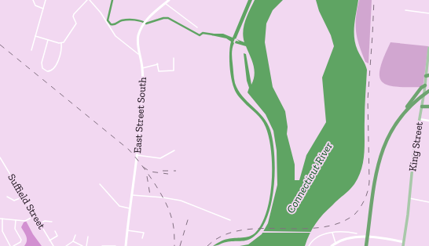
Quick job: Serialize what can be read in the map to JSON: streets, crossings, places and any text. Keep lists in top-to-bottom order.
{
  "streets": {
    "main road": ["East Street South", "King Street"],
    "street": ["Suffield Street"]
  },
  "water": ["Connecticut River"]
}
